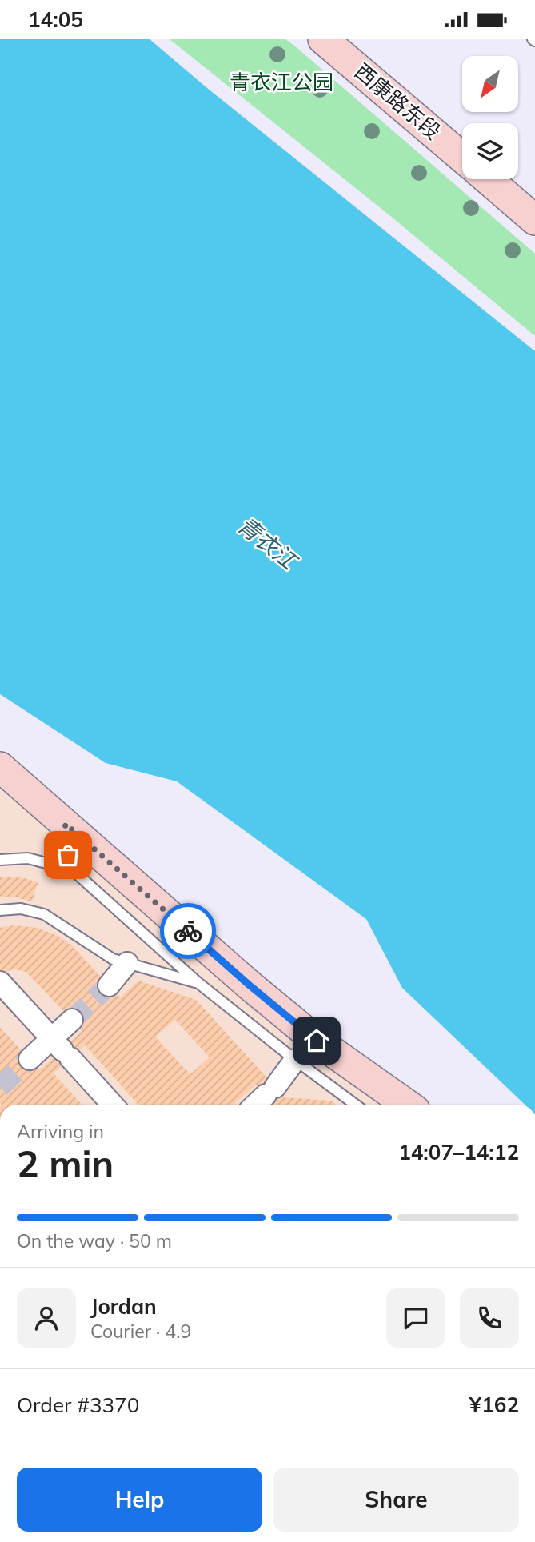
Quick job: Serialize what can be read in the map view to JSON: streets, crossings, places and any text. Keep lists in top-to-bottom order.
{
  "streets": {
    "street": ["西康路东段"]
  },
  "water": ["青衣江"],
  "parks": ["青衣江公园"],
  "north": "bottom left",
  "page": {
    "status": "14:05",
    "heading": ["2 min", "Arriving in", "14:07–14:12"],
    "panel": [
      "Jordan",
      "Courier · 4.9",
      "Order #3370",
      "¥162"
    ],
    "bar": "On the way · 50 m",
    "buttons": ["Help", "Share"]
  }
}
